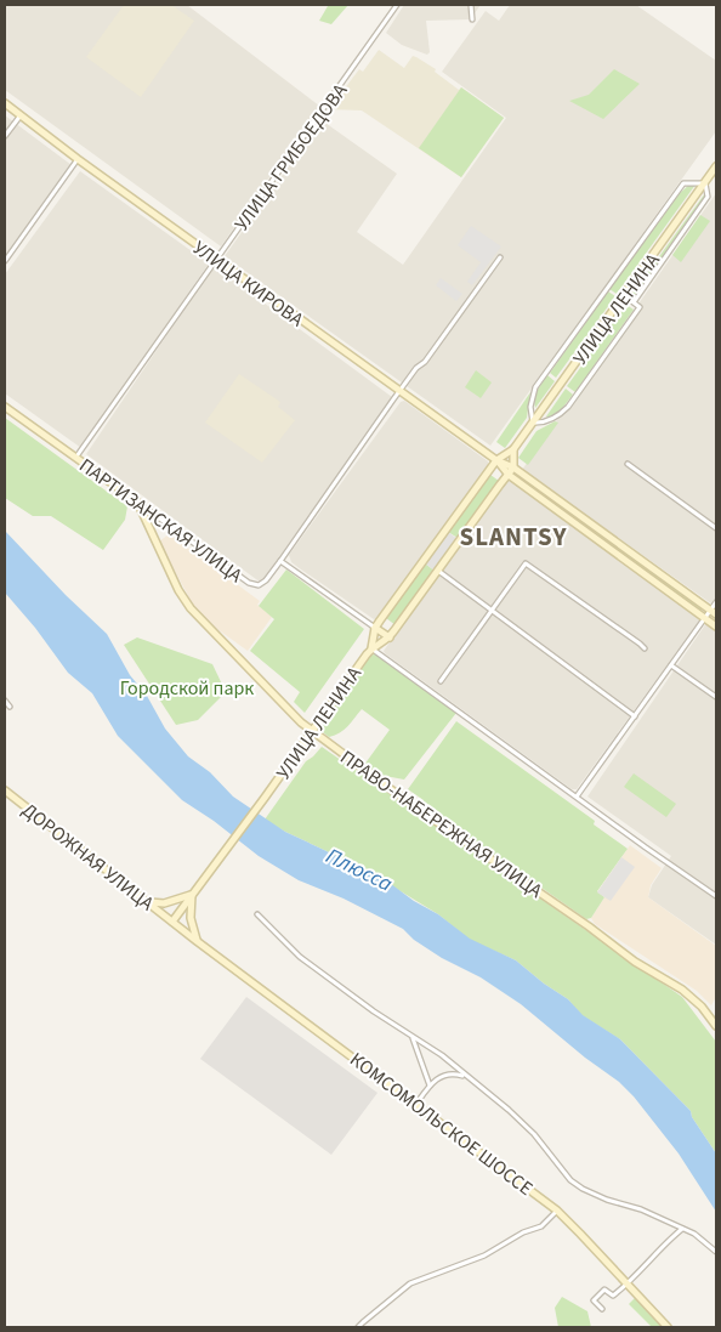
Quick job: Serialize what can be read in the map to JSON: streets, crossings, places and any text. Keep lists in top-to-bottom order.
{
  "streets": {
    "street": [
      "УЛИЦА ГРИБОЕДОВА",
      "УЛИЦА КИРОВА",
      "УЛИЦА ЛЕНИНА",
      "ПАРТИЗАНСКАЯ УЛИЦА",
      "ПРАВО-НАБЕРЕЖНАЯ УЛИЦА",
      "ДОРОЖНАЯ УЛИЦА",
      "КОМСОМОЛЬСКОЕ ШОССЕ"
    ]
  },
  "crossings": [
    ["УЛИЦА ГРИБОЕДОВА", "УЛИЦА КИРОВА"],
    ["УЛИЦА ГРИБОЕДОВА", "ПАРТИЗАНСКАЯ УЛИЦА"],
    ["УЛИЦА КИРОВА", "УЛИЦА ЛЕНИНА"],
    ["УЛИЦА КИРОВА", "ПАРТИЗАНСКАЯ УЛИЦА"],
    ["УЛИЦА ЛЕНИНА", "ПРАВО-НАБЕРЕЖНАЯ УЛИЦА"],
    ["ПАРТИЗАНСКАЯ УЛИЦА", "ПРАВО-НАБЕРЕЖНАЯ УЛИЦА"],
    ["ДОРОЖНАЯ УЛИЦА", "КОМСОМОЛЬСКОЕ ШОССЕ"]
  ],
  "districts": ["SLANTSY"],
  "water": ["Плюсса"],
  "parks": ["Городской парк"]
}
